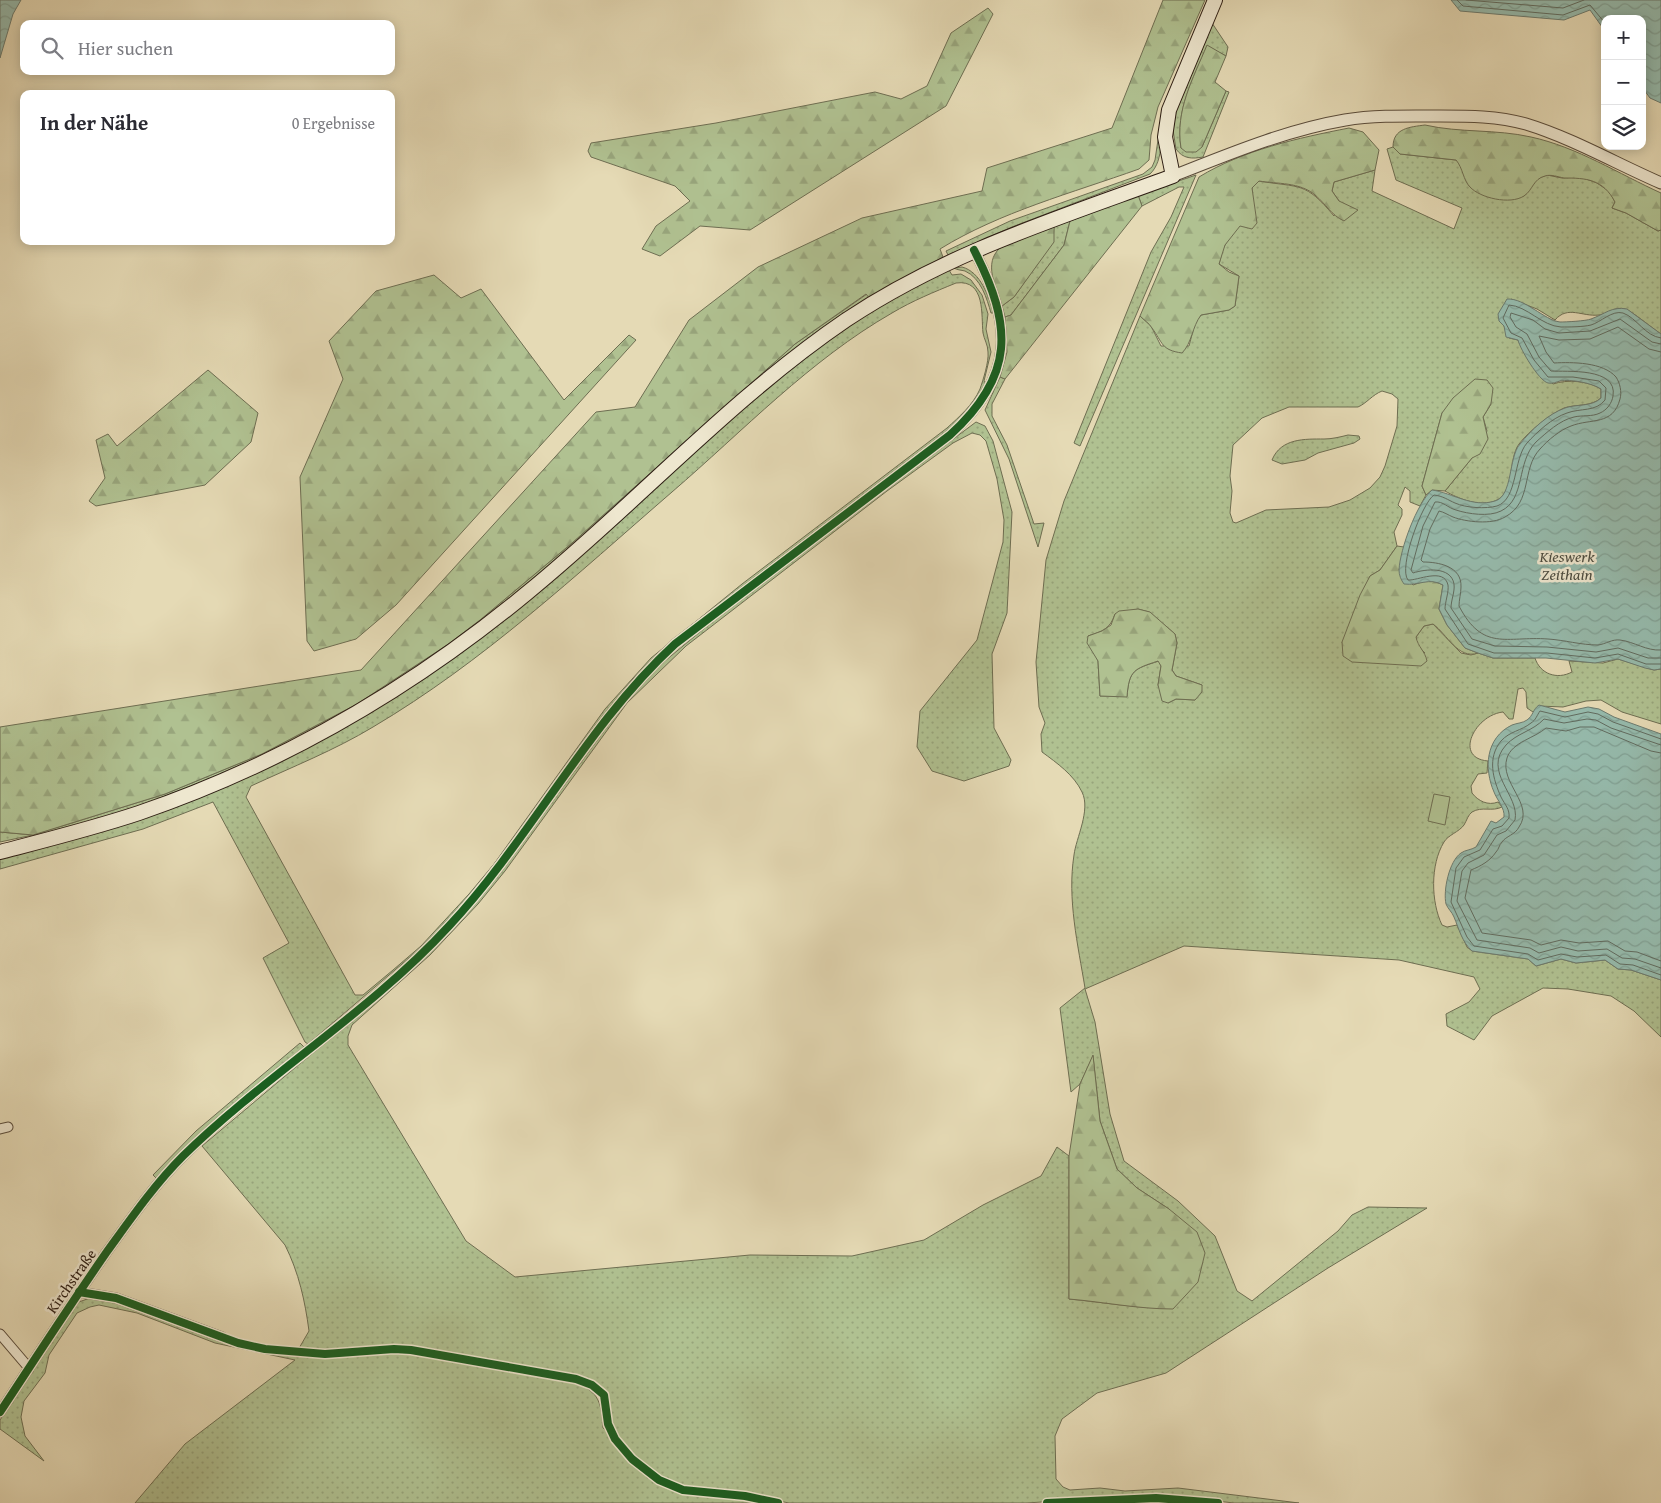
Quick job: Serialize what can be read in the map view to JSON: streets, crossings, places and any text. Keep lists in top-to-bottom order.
{
  "streets": {
    "street": ["Kirchstraße"]
  },
  "water": ["Kieswerk Zeithain"],
  "page": {
    "map_buttons": ["+", "−"],
    "search": "Hier suchen",
    "heading": ["In der Nähe", "0 Ergebnisse"]
  }
}
